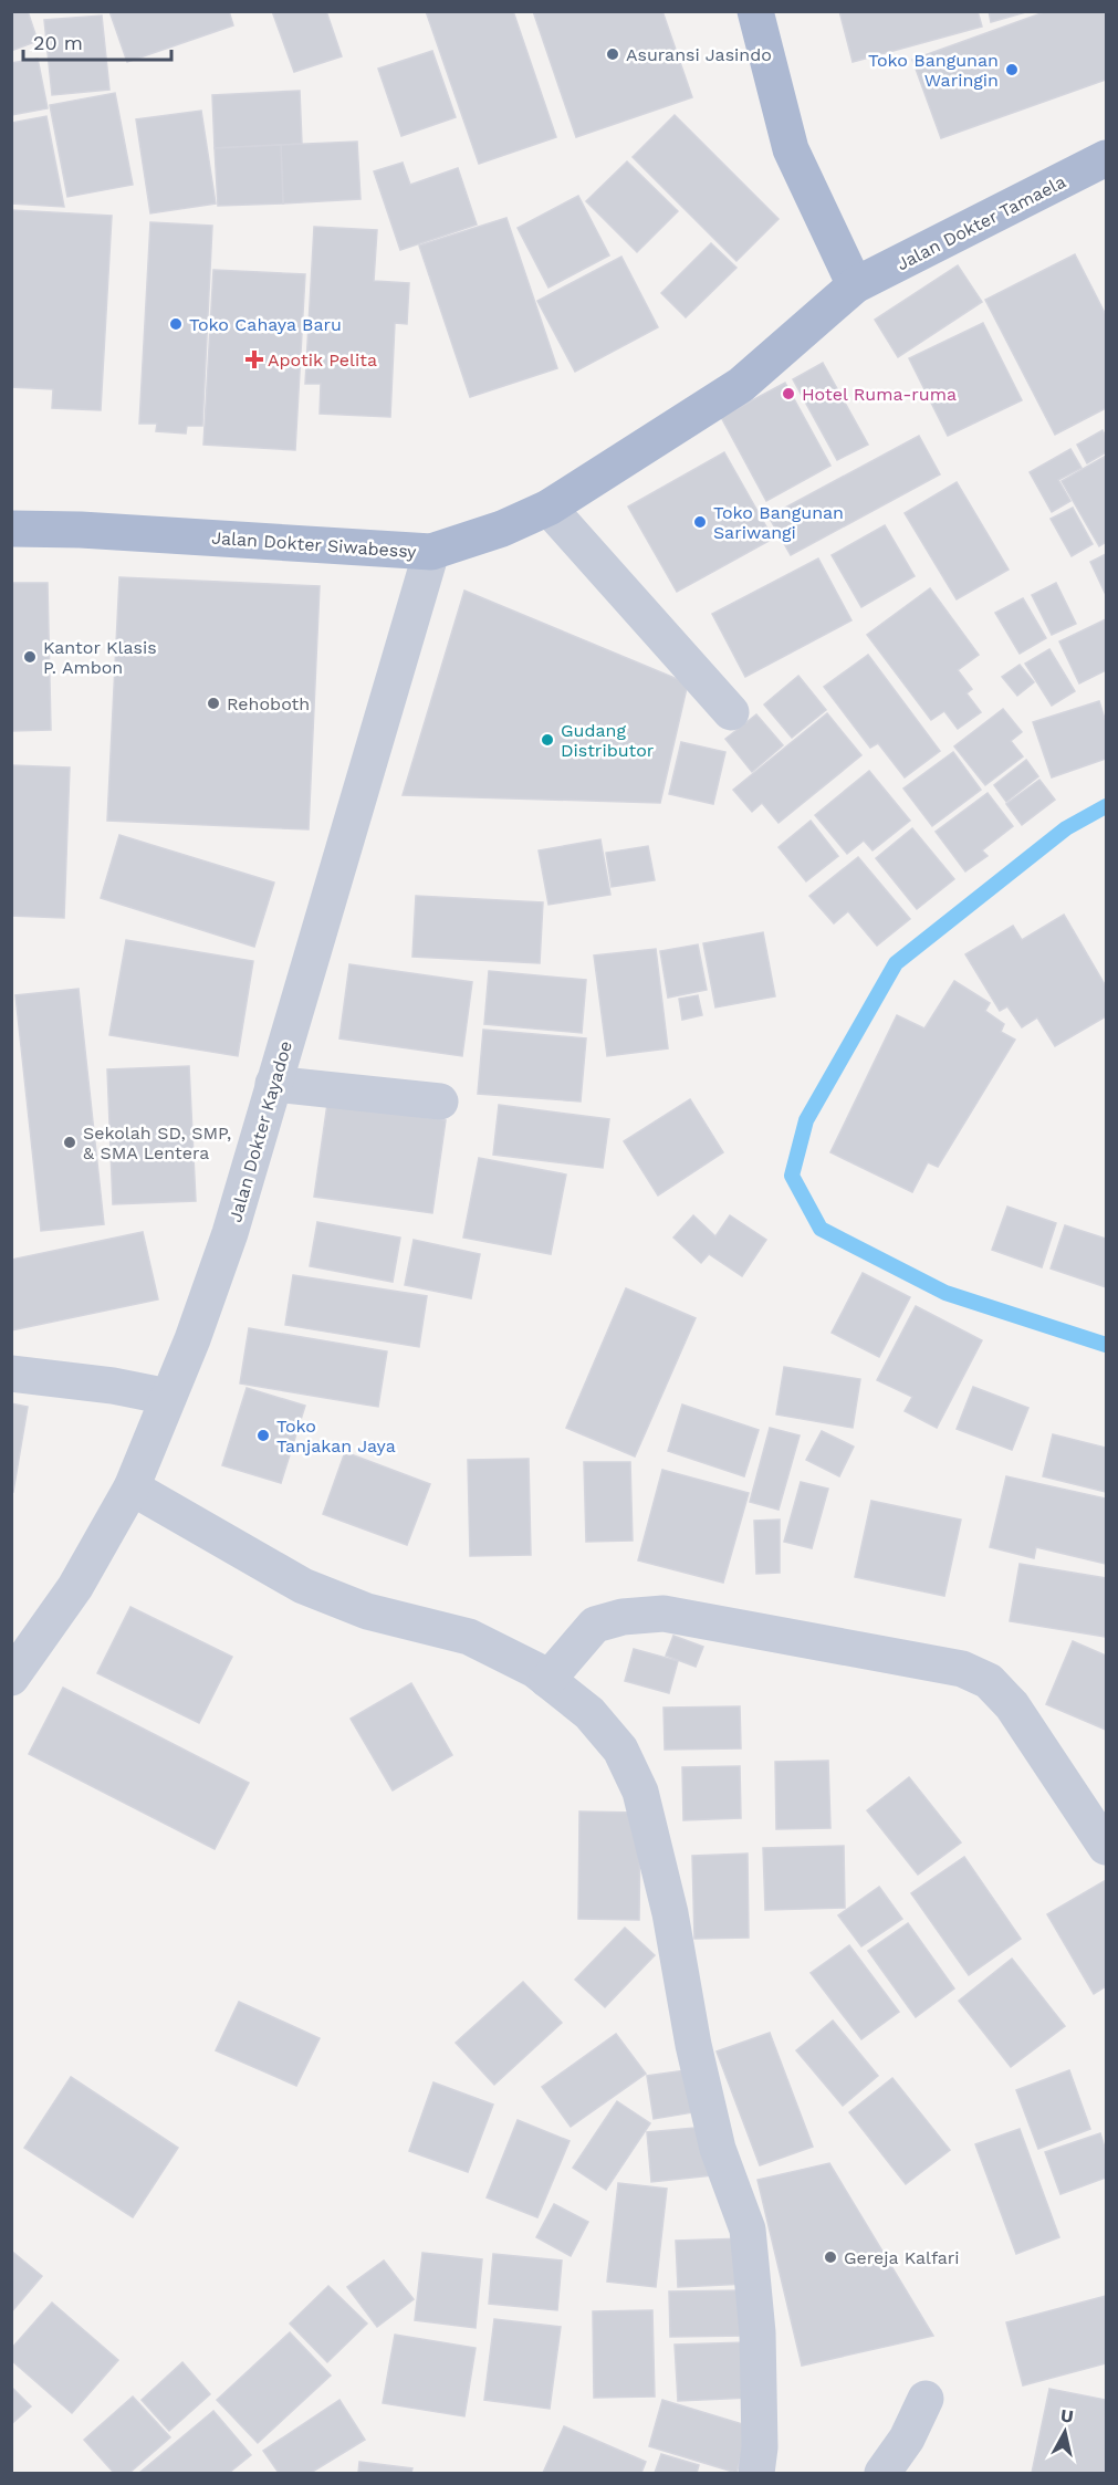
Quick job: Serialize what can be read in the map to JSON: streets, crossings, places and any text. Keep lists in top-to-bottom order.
{
  "streets": {
    "main road": ["Jalan Dokter Tamaela", "Jalan Dokter Siwabessy"],
    "street": ["Jalan Dokter Kayadoe"]
  },
  "crossings": [
    ["Jalan Dokter Tamaela", "Jalan Dokter Siwabessy"],
    ["Jalan Dokter Siwabessy", "Jalan Dokter Kayadoe"]
  ],
  "places": {
    "other": [
      "Asuransi Jasindo",
      "Toko Bangunan Waringin",
      "Toko Cahaya Baru",
      "Hotel Ruma-ruma",
      "Toko Bangunan Sariwangi",
      "Kantor Klasis P. Ambon",
      "Rehoboth",
      "Gudang Distributor",
      "Sekolah SD, SMP, & SMA Lentera",
      "Toko Tanjakan Jaya",
      "Gereja Kalfari"
    ],
    "health": ["Apotik Pelita"]
  },
  "scale_bar": "20 m",
  "north": "top"
}
